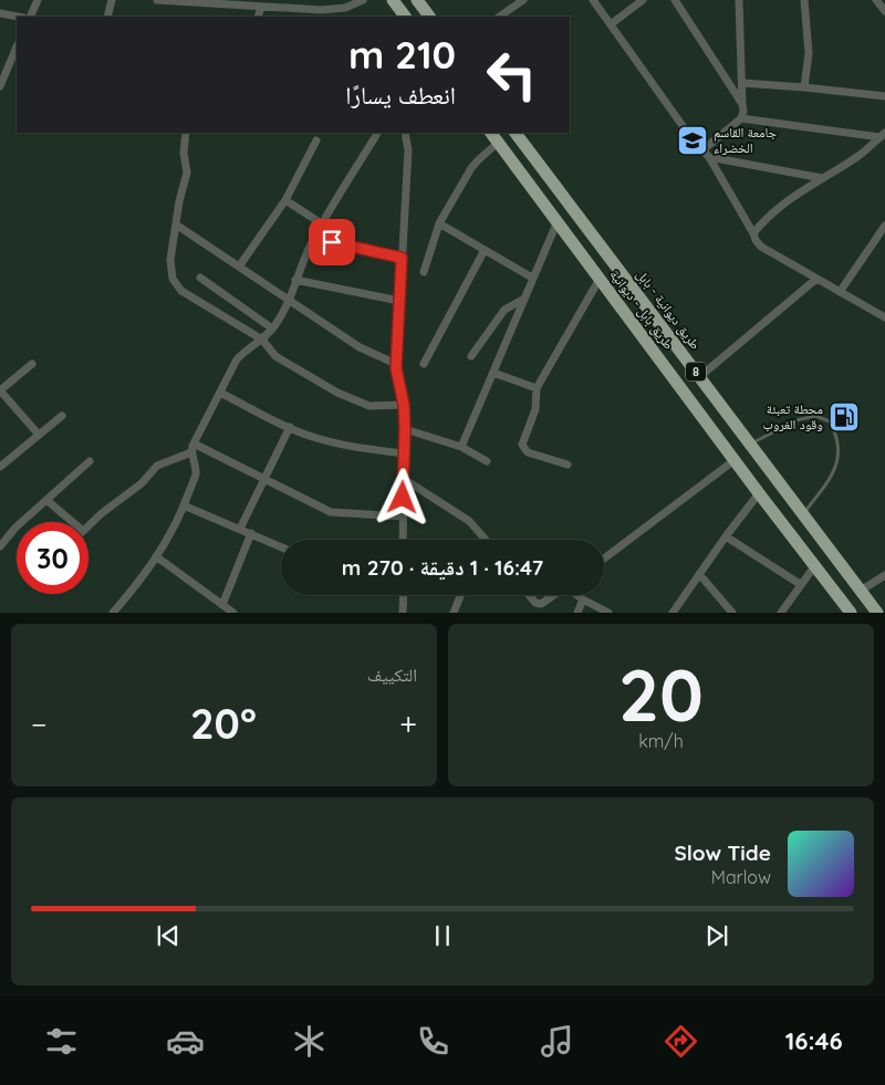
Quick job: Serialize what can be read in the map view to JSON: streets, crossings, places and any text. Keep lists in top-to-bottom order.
{
  "streets": {
    "highway": ["طريق بابل - ديوانية", "طريق ديوانية - بابل", "8"]
  },
  "places": {
    "school or university": ["جامعة القاسم الخضراء"],
    "fuel station": ["محطة تعبئة وقود الغروب"]
  },
  "page": {
    "turn": ["210 m", "انعطف يسارًا"],
    "limit": "30",
    "trip": "16:47 · 1 دقيقة · 270 m",
    "tile": [
      ["20", "km/h"],
      "التكييف"
    ],
    "heat": ["−", "20°", "+"],
    "song": ["Slow Tide", "Marlow"],
    "tabs": "16:46"
  }
}
